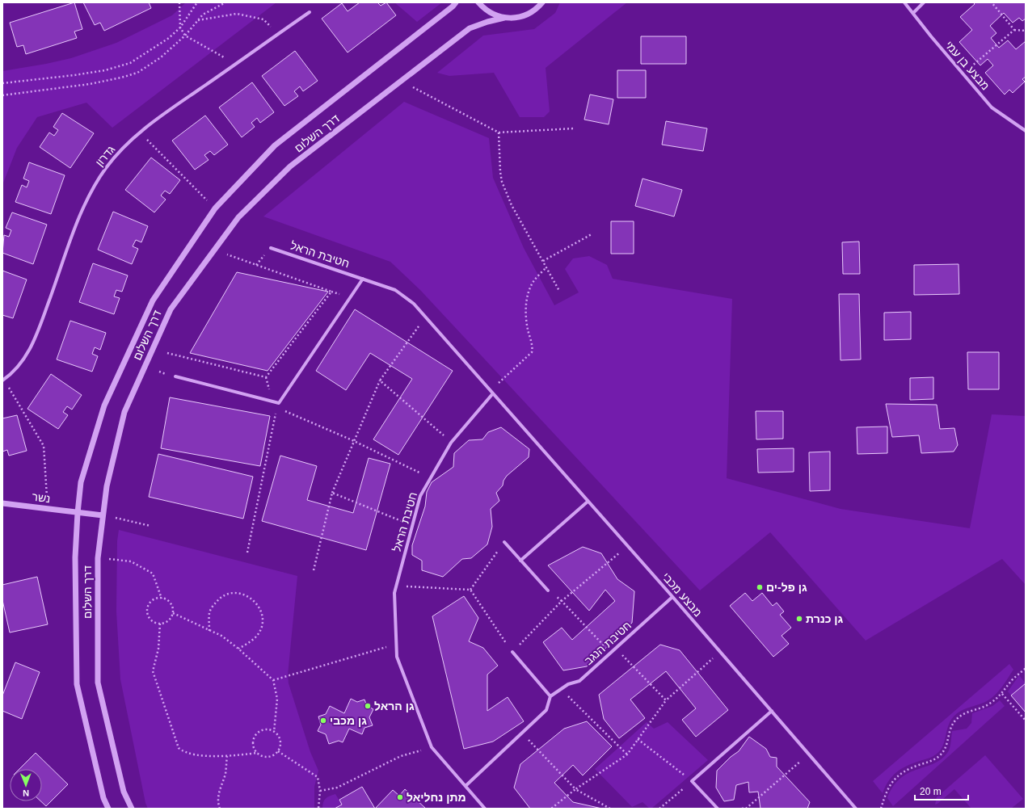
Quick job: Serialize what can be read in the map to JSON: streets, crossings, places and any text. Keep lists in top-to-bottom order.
{
  "streets": {
    "street": [
      "מבצע בן עמי",
      "דרך השלום",
      "גדרון",
      "חטיבת הראל",
      "נשר",
      "מבצע מכבי",
      "חטיבת הנגב"
    ]
  },
  "crossings": [
    ["דרך השלום", "נשר"],
    ["חטיבת הראל", "מבצע מכבי"],
    ["מבצע מכבי", "חטיבת הנגב"]
  ],
  "places": [
    "גן פל-ים",
    "גן כנרת",
    "גן הראל",
    "גן מכבי",
    "מתן נחליאל"
  ],
  "scale_bar": "20 m",
  "north": "bottom"
}
